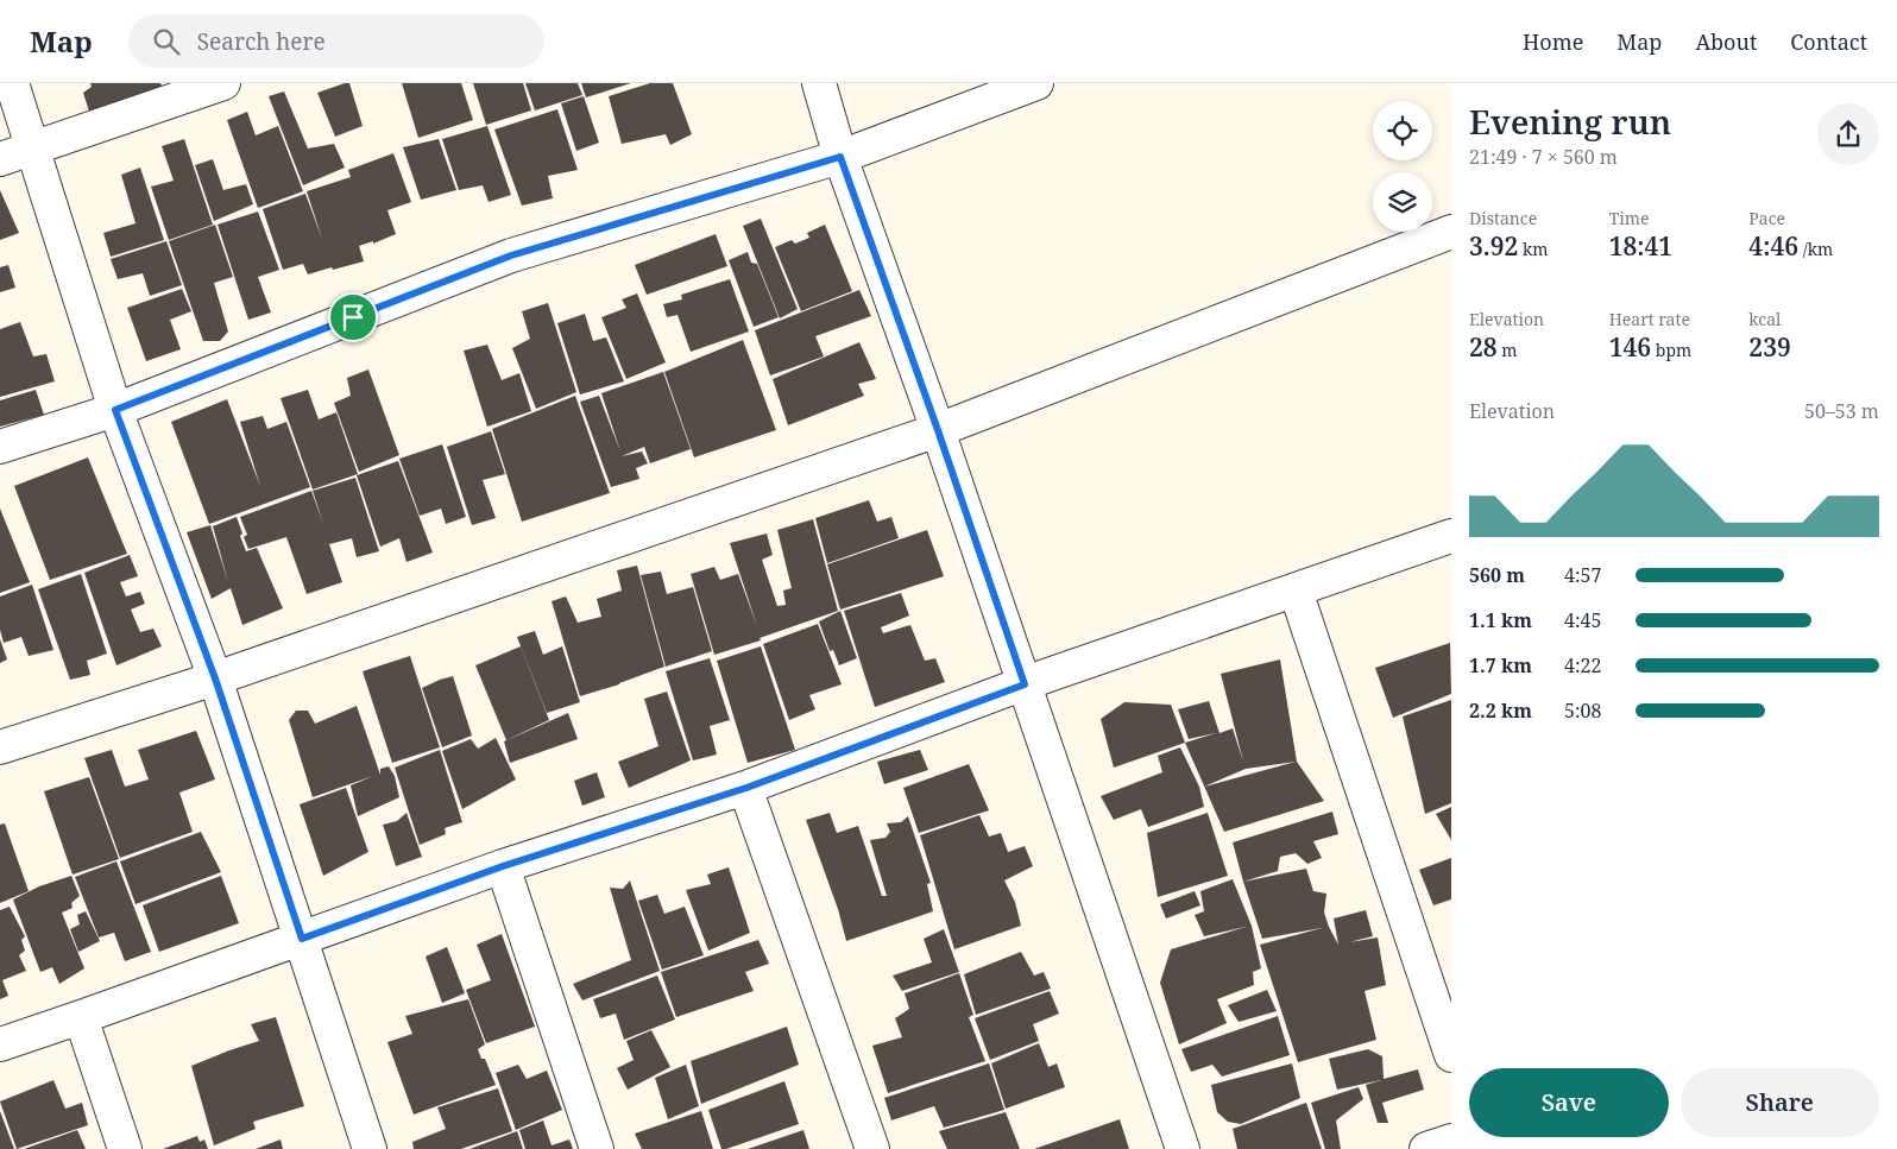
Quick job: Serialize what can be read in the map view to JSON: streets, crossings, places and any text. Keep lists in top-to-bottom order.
{
  "page": {
    "header": "Map",
    "search": "Search here",
    "nav": [
      "Home",
      "Map",
      "About",
      "Contact"
    ],
    "heading": ["Evening run", "21:49 · 7 × 560 m"],
    "stats": [
      ["Distance", "3.92 km"],
      ["Time", "18:41"],
      ["Pace", "4:46 /km"],
      ["Elevation", "28 m"],
      ["Heart rate", "146 bpm"],
      ["kcal", "239"]
    ],
    "chart": ["Elevation", "50–53 m"],
    "list": [
      {
        "name": "560 m",
        "note": "4:57"
      },
      {
        "name": "1.1 km",
        "note": "4:45"
      },
      {
        "name": "1.7 km",
        "note": "4:22"
      },
      {
        "name": "2.2 km",
        "note": "5:08"
      }
    ],
    "buttons": ["Save", "Share"]
  }
}
